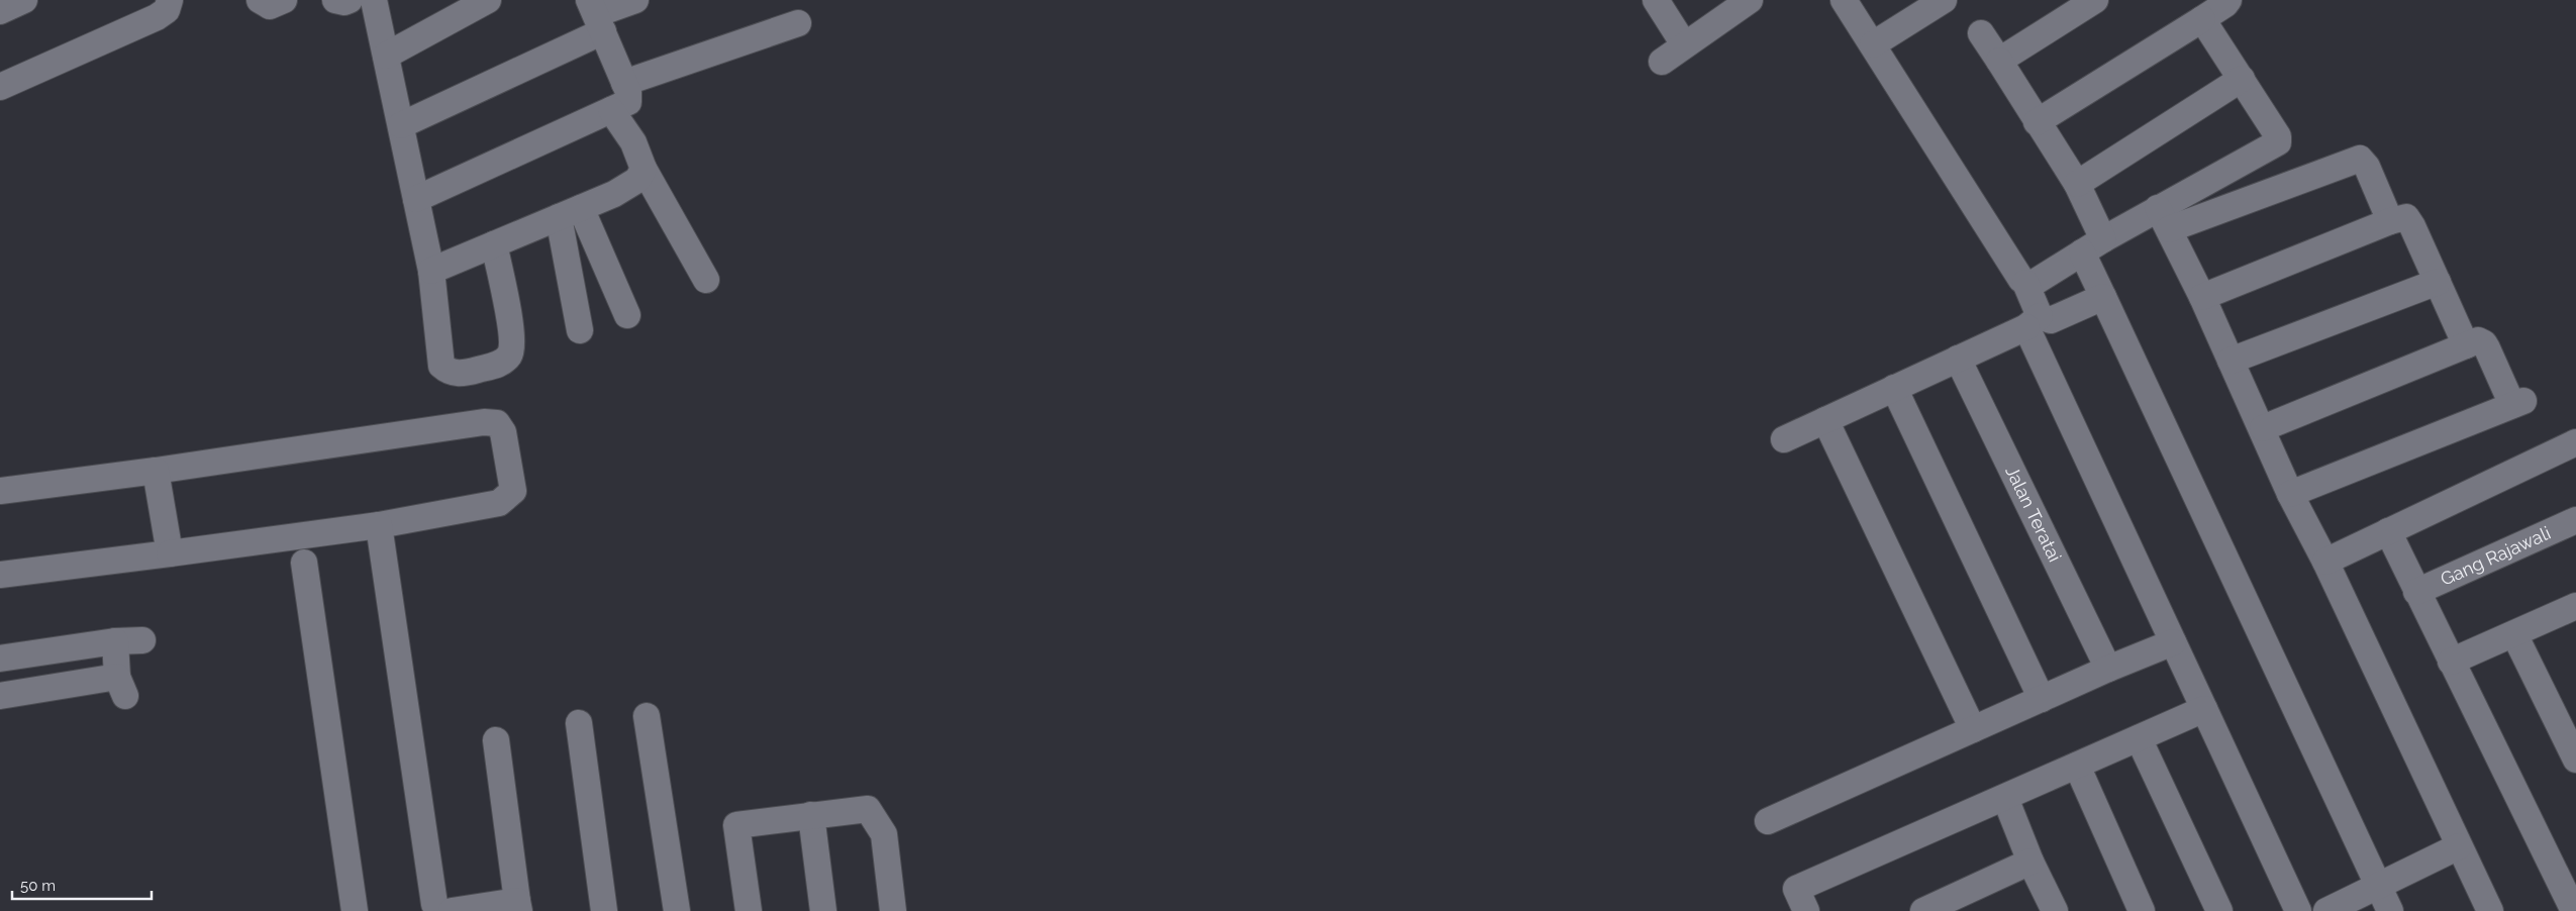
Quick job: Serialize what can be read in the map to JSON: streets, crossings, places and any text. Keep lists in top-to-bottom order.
{
  "streets": {
    "street": ["Jalan Teratai", "Gang Rajawali"]
  },
  "scale_bar": "50 m"
}
